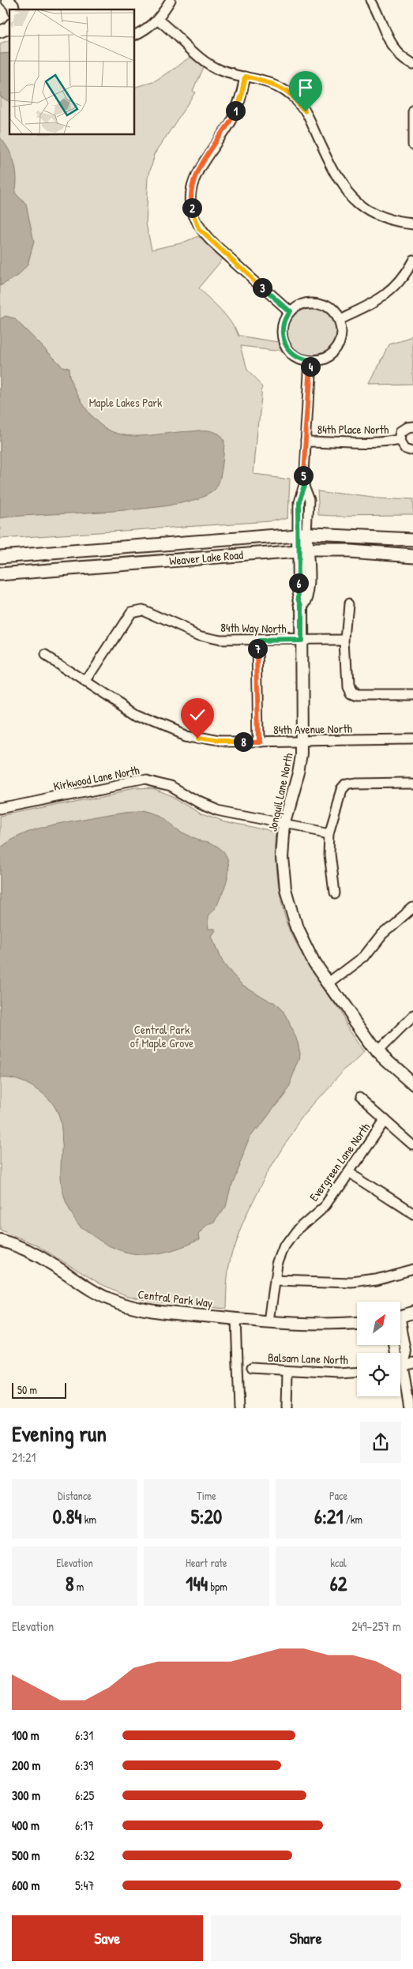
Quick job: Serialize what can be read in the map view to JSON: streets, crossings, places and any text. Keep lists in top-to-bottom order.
{
  "streets": {
    "main road": ["Weaver Lake Road"],
    "street": [
      "84th Place North",
      "84th Way North",
      "84th Avenue North",
      "Kirkwood Lane North",
      "Jonquil Lane North",
      "Evergreen Lane North",
      "Central Park Way",
      "Balsam Lane North"
    ]
  },
  "crossings": [
    ["84th Place North", "Jonquil Lane North"],
    ["Weaver Lake Road", "Jonquil Lane North"],
    ["84th Way North", "84th Avenue North"],
    ["84th Way North", "Jonquil Lane North"],
    ["84th Avenue North", "Jonquil Lane North"],
    ["Kirkwood Lane North", "Jonquil Lane North"],
    ["Evergreen Lane North", "Central Park Way"]
  ],
  "parks": ["Maple Lakes Park", "Central Park of Maple Grove"],
  "scale_bar": "50 m",
  "north": "top right",
  "page": {
    "pins": [
      "1",
      "2",
      "3",
      "4",
      "5",
      "6",
      "7",
      "8"
    ],
    "scale": "50 m",
    "heading": ["Evening run", "21:21"],
    "stats": [
      ["Distance", "0.84 km"],
      ["Time", "5:20"],
      ["Pace", "6:21 /km"],
      ["Elevation", "8 m"],
      ["Heart rate", "144 bpm"],
      ["kcal", "62"]
    ],
    "chart": ["Elevation", "249–257 m"],
    "list": [
      {
        "name": "100 m",
        "note": "6:31"
      },
      {
        "name": "200 m",
        "note": "6:39"
      },
      {
        "name": "300 m",
        "note": "6:25"
      },
      {
        "name": "400 m",
        "note": "6:17"
      },
      {
        "name": "500 m",
        "note": "6:32"
      },
      {
        "name": "600 m",
        "note": "5:47"
      }
    ],
    "buttons": ["Save", "Share"]
  }
}
